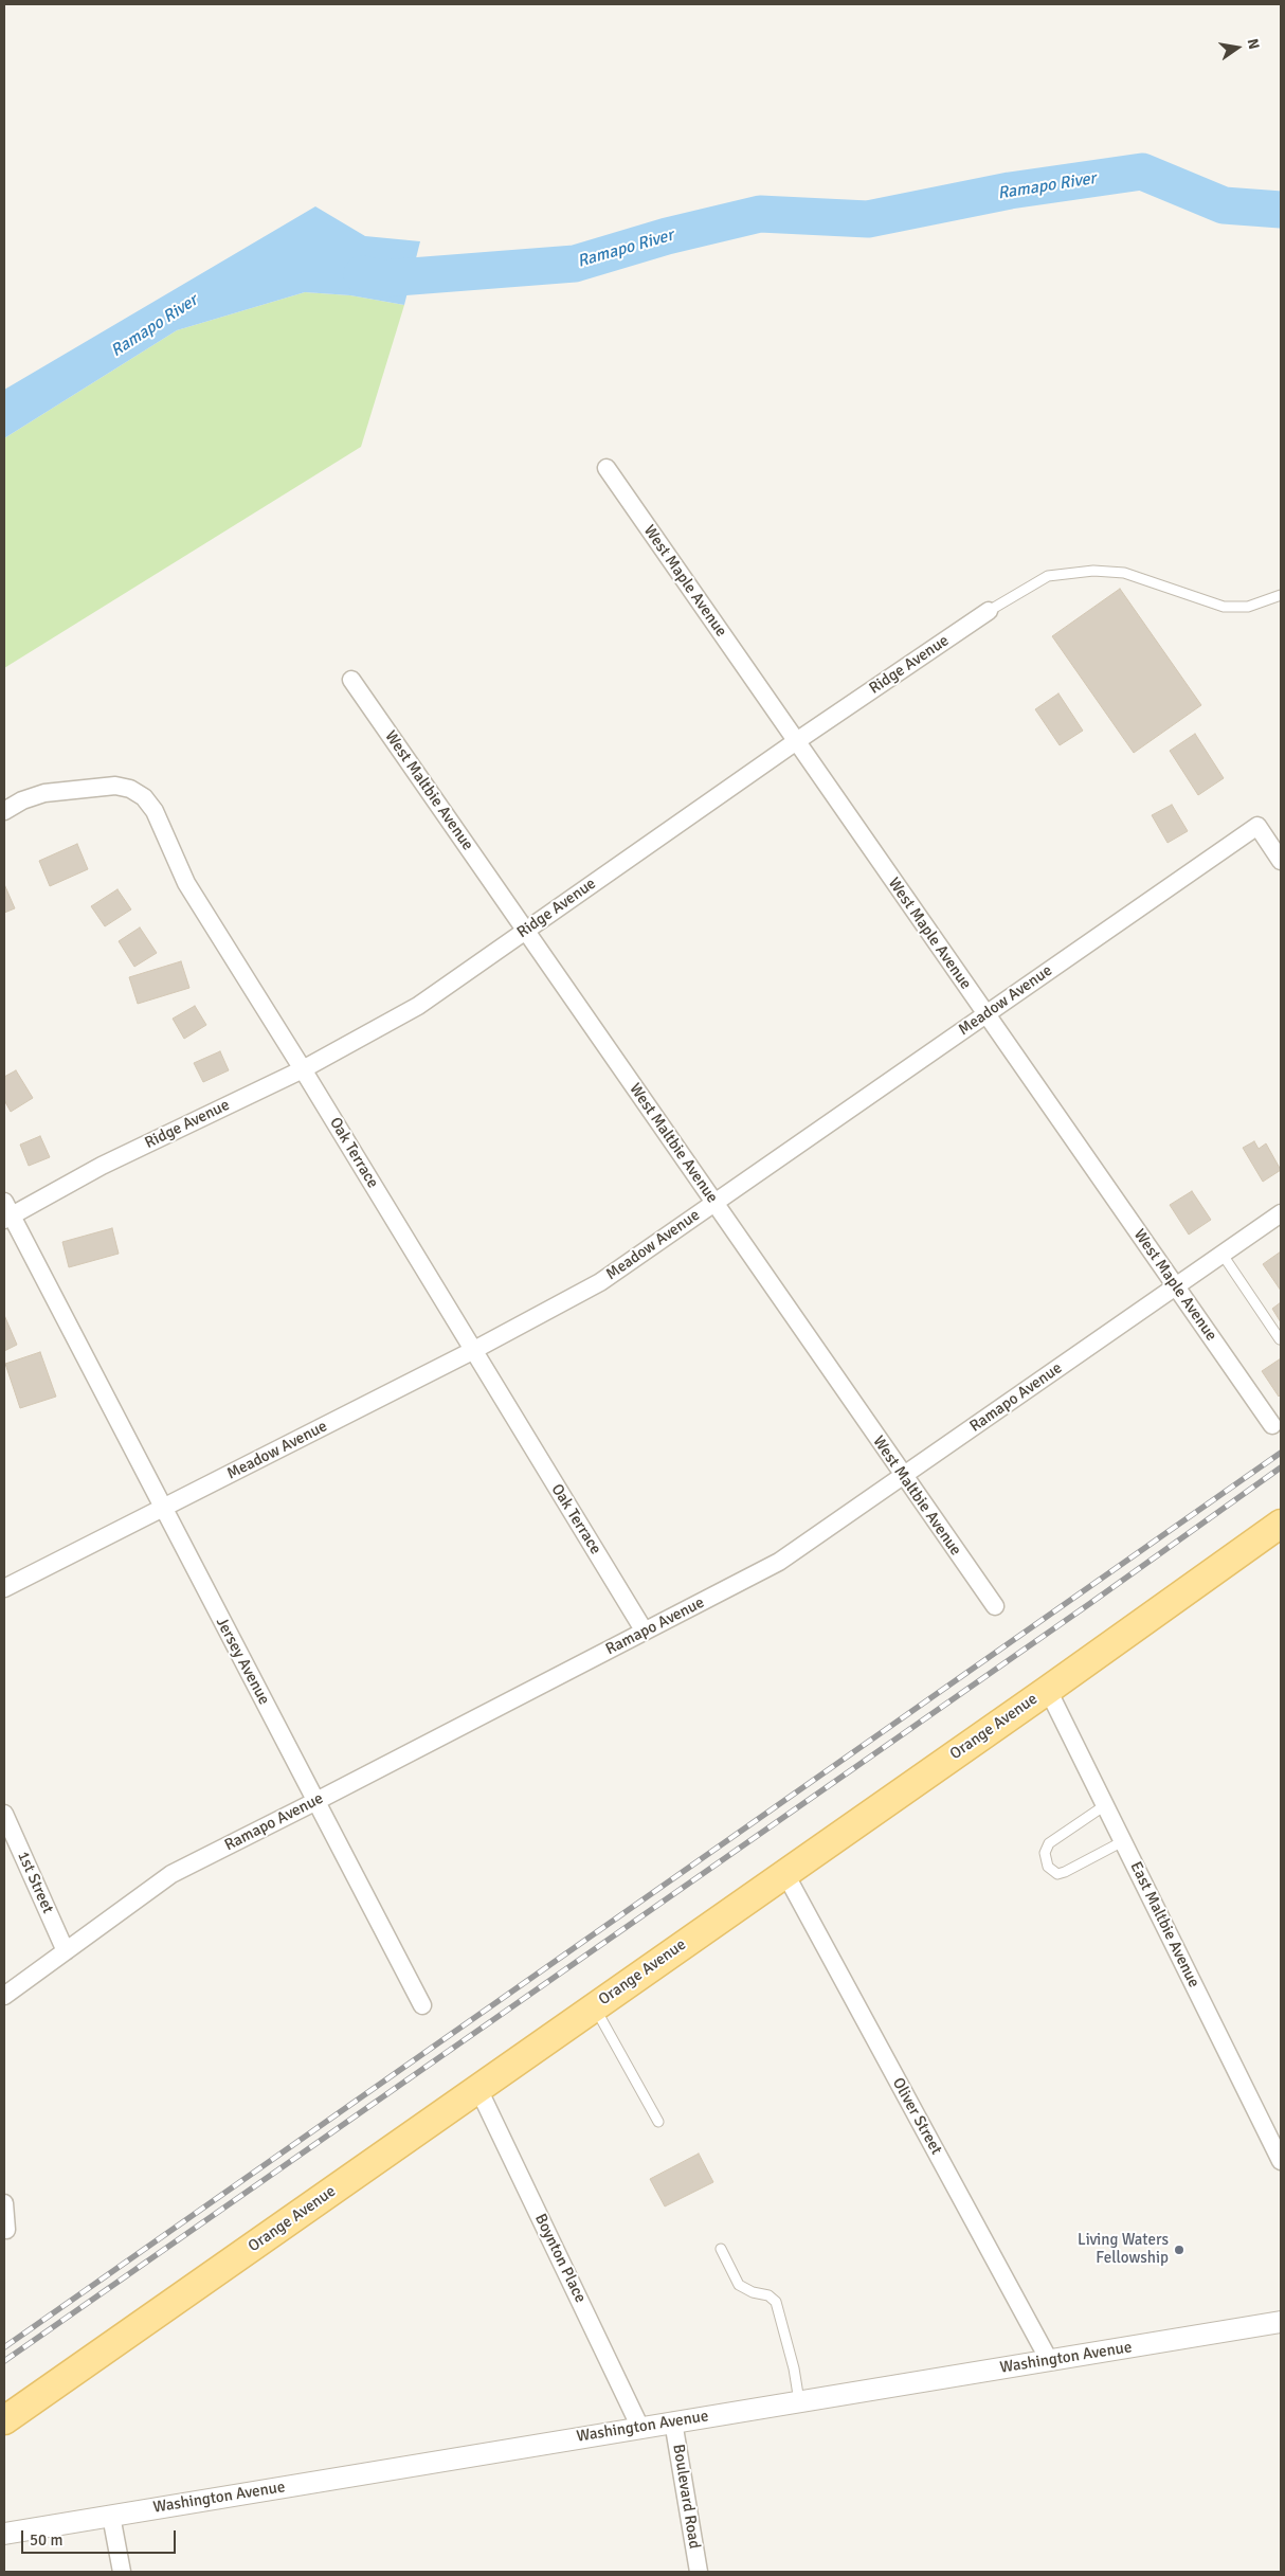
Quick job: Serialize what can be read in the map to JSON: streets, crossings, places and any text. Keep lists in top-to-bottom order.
{
  "streets": {
    "main road": ["Orange Avenue"],
    "street": [
      "West Maple Avenue",
      "Ridge Avenue",
      "West Maltbie Avenue",
      "Meadow Avenue",
      "Oak Terrace",
      "Ramapo Avenue",
      "Jersey Avenue",
      "1st Street",
      "East Maltbie Avenue",
      "Oliver Street",
      "Boynton Place",
      "Washington Avenue",
      "Boulevard Road"
    ]
  },
  "crossings": [
    ["West Maple Avenue", "Ridge Avenue"],
    ["West Maple Avenue", "Meadow Avenue"],
    ["West Maple Avenue", "Ramapo Avenue"],
    ["Ridge Avenue", "West Maltbie Avenue"],
    ["Ridge Avenue", "Oak Terrace"],
    ["Ridge Avenue", "Jersey Avenue"],
    ["West Maltbie Avenue", "Meadow Avenue"],
    ["West Maltbie Avenue", "Ramapo Avenue"],
    ["Meadow Avenue", "Oak Terrace"],
    ["Meadow Avenue", "Jersey Avenue"],
    ["Oak Terrace", "Ramapo Avenue"],
    ["Ramapo Avenue", "Jersey Avenue"],
    ["Ramapo Avenue", "1st Street"],
    ["Orange Avenue", "East Maltbie Avenue"],
    ["Orange Avenue", "Oliver Street"],
    ["Orange Avenue", "Boynton Place"],
    ["Oliver Street", "Washington Avenue"],
    ["Boynton Place", "Washington Avenue"],
    ["Washington Avenue", "Boulevard Road"]
  ],
  "water": ["Ramapo River"],
  "places": ["Living Waters Fellowship"],
  "scale_bar": "50 m",
  "north": "right"
}
